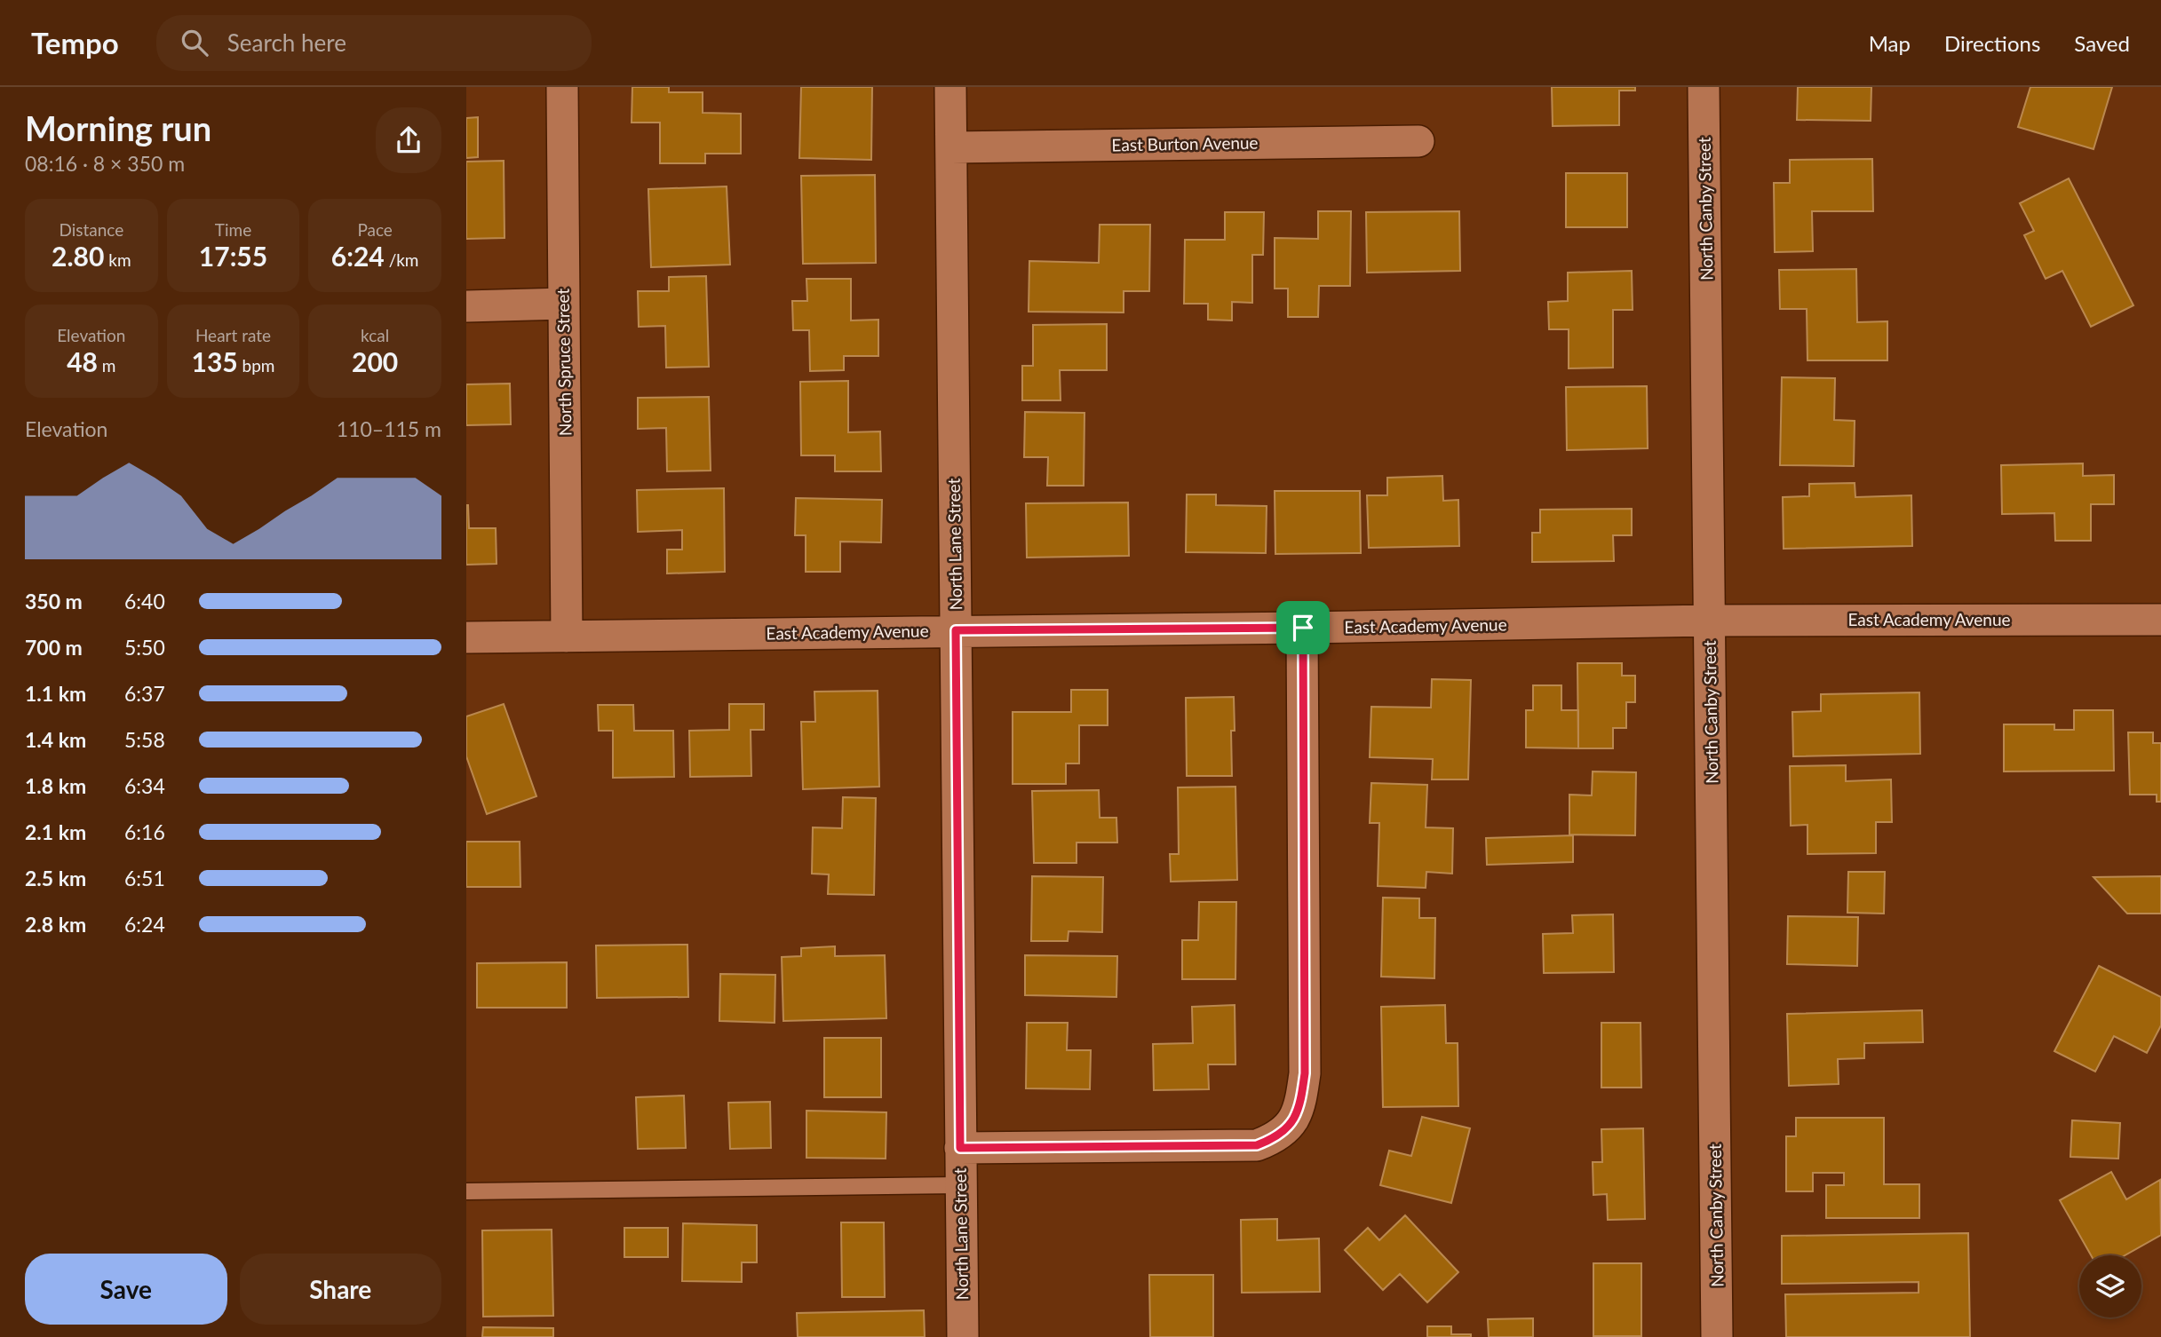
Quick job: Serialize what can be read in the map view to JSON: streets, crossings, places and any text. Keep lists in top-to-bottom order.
{
  "streets": {
    "street": [
      "East Burton Avenue",
      "North Canby Street",
      "North Spruce Street",
      "North Lane Street",
      "East Academy Avenue"
    ]
  },
  "crossings": [
    ["East Burton Avenue", "North Lane Street"],
    ["North Canby Street", "East Academy Avenue"],
    ["North Spruce Street", "East Academy Avenue"],
    ["North Lane Street", "East Academy Avenue"]
  ],
  "page": {
    "header": "Tempo",
    "search": "Search here",
    "nav": ["Map", "Directions", "Saved"],
    "heading": ["Morning run", "08:16 · 8 × 350 m"],
    "stats": [
      ["Distance", "2.80 km"],
      ["Time", "17:55"],
      ["Pace", "6:24 /km"],
      ["Elevation", "48 m"],
      ["Heart rate", "135 bpm"],
      ["kcal", "200"]
    ],
    "chart": ["Elevation", "110–115 m"],
    "list": [
      {
        "name": "350 m",
        "note": "6:40"
      },
      {
        "name": "700 m",
        "note": "5:50"
      },
      {
        "name": "1.1 km",
        "note": "6:37"
      },
      {
        "name": "1.4 km",
        "note": "5:58"
      },
      {
        "name": "1.8 km",
        "note": "6:34"
      },
      {
        "name": "2.1 km",
        "note": "6:16"
      },
      {
        "name": "2.5 km",
        "note": "6:51"
      },
      {
        "name": "2.8 km",
        "note": "6:24"
      }
    ],
    "buttons": ["Save", "Share"]
  }
}
